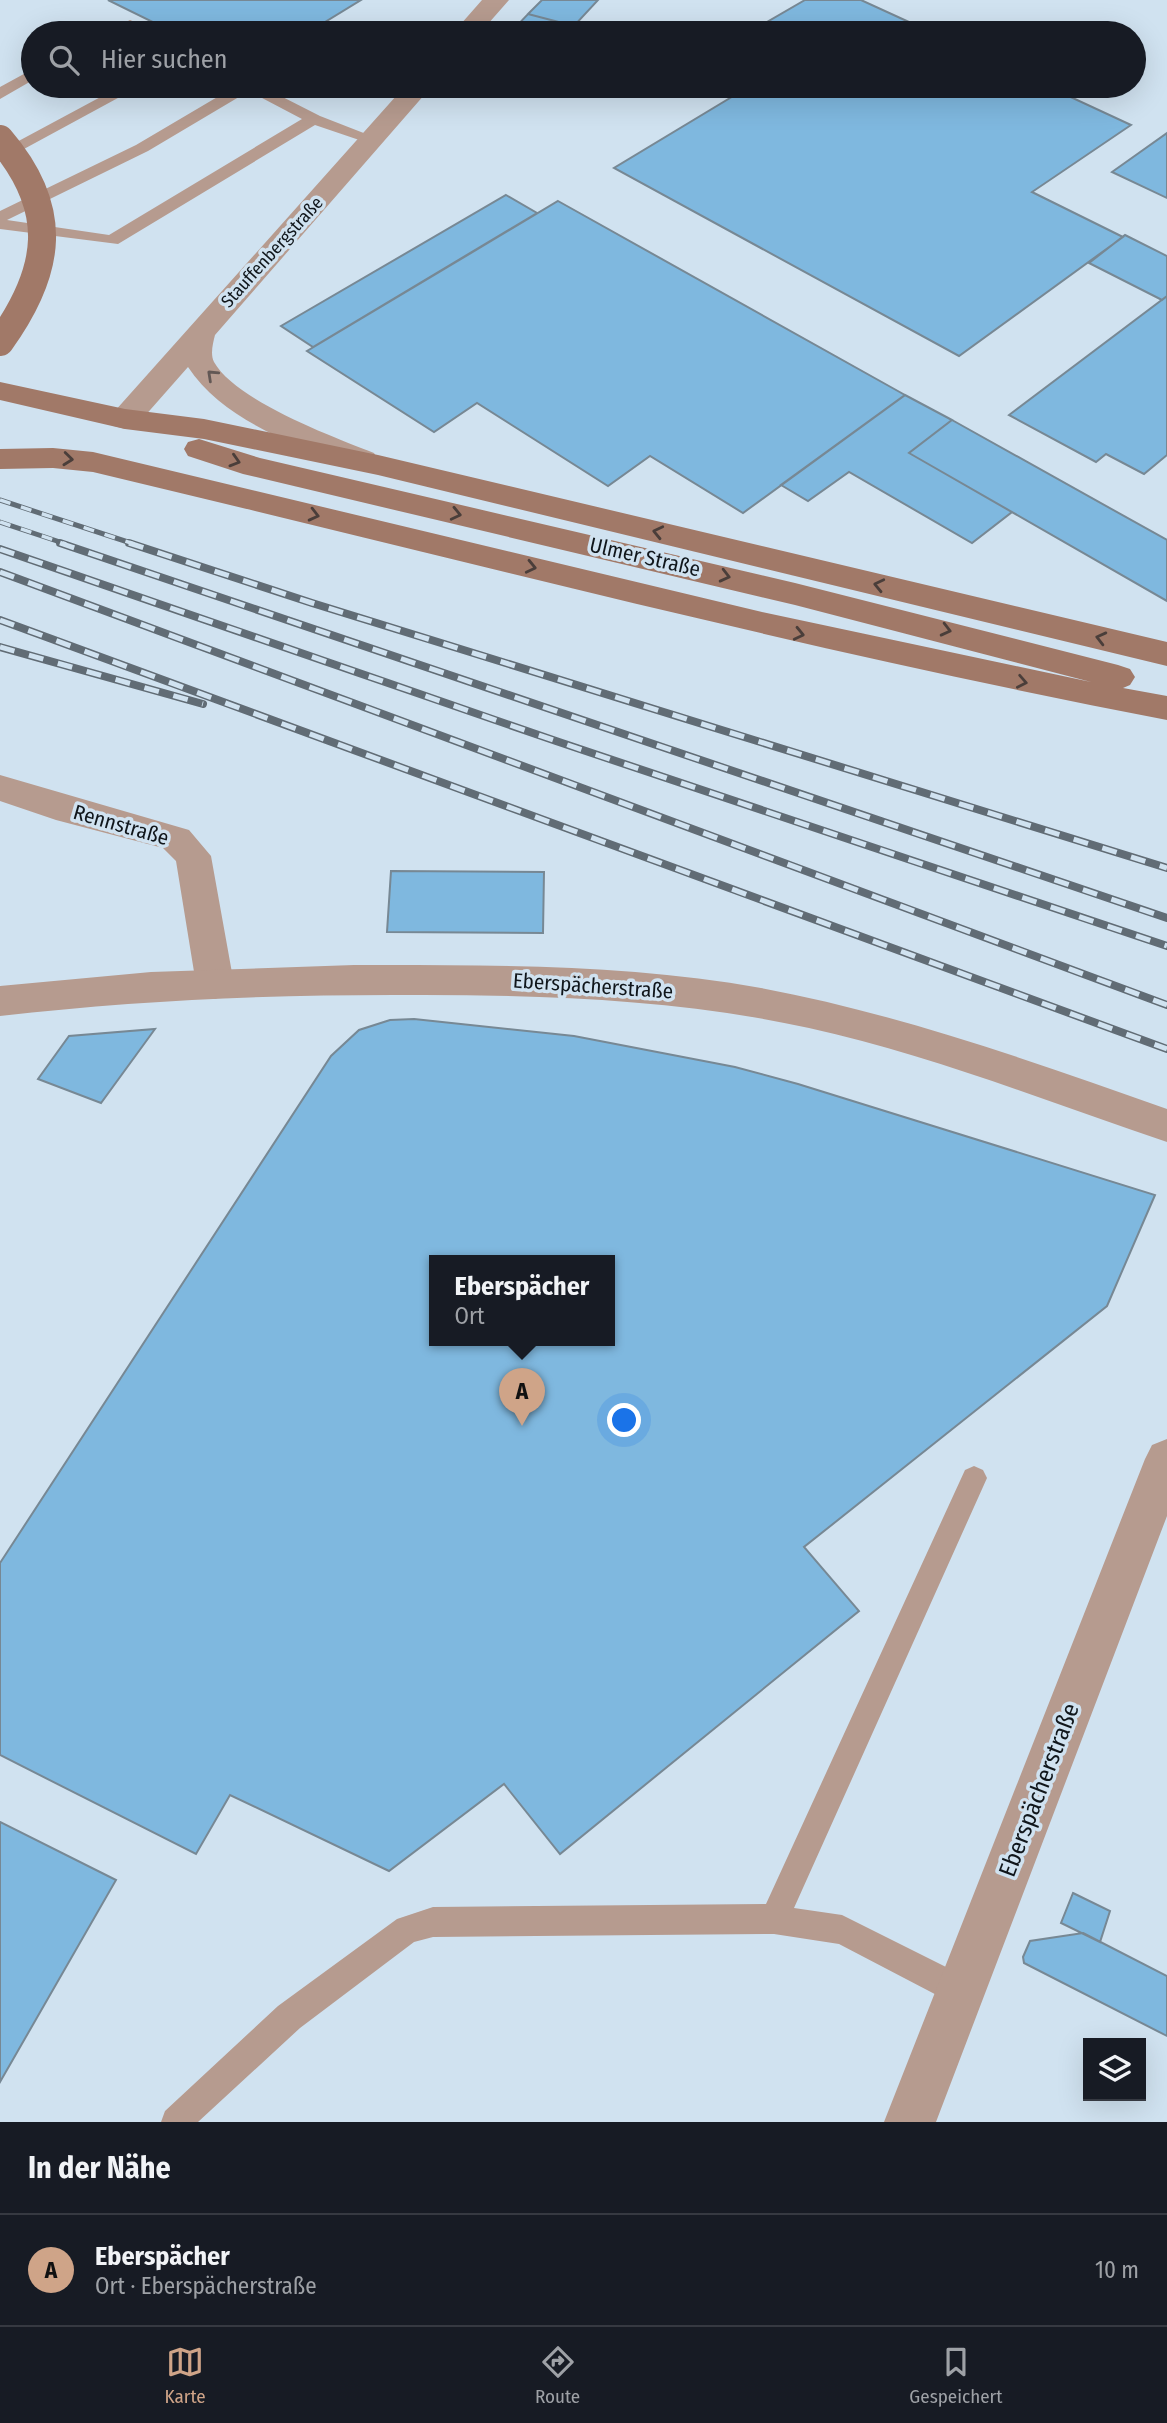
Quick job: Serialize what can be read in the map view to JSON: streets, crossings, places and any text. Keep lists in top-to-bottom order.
{
  "streets": {
    "main road": ["Ulmer Straße"],
    "street": ["Stauffenbergstraße", "Rennstraße", "Eberspächerstraße"]
  },
  "crossings": [
    ["Stauffenbergstraße", "Ulmer Straße"],
    ["Rennstraße", "Eberspächerstraße"]
  ],
  "page": {
    "search": "Hier suchen",
    "popup": ["Eberspächer", "Ort"],
    "pins": "A",
    "heading": "In der Nähe",
    "list": [
      {
        "mark": "A",
        "name": "Eberspächer",
        "note": "Ort · Eberspächerstraße",
        "value": "10 m"
      }
    ],
    "nav": ["Karte", "Route", "Gespeichert"]
  }
}
